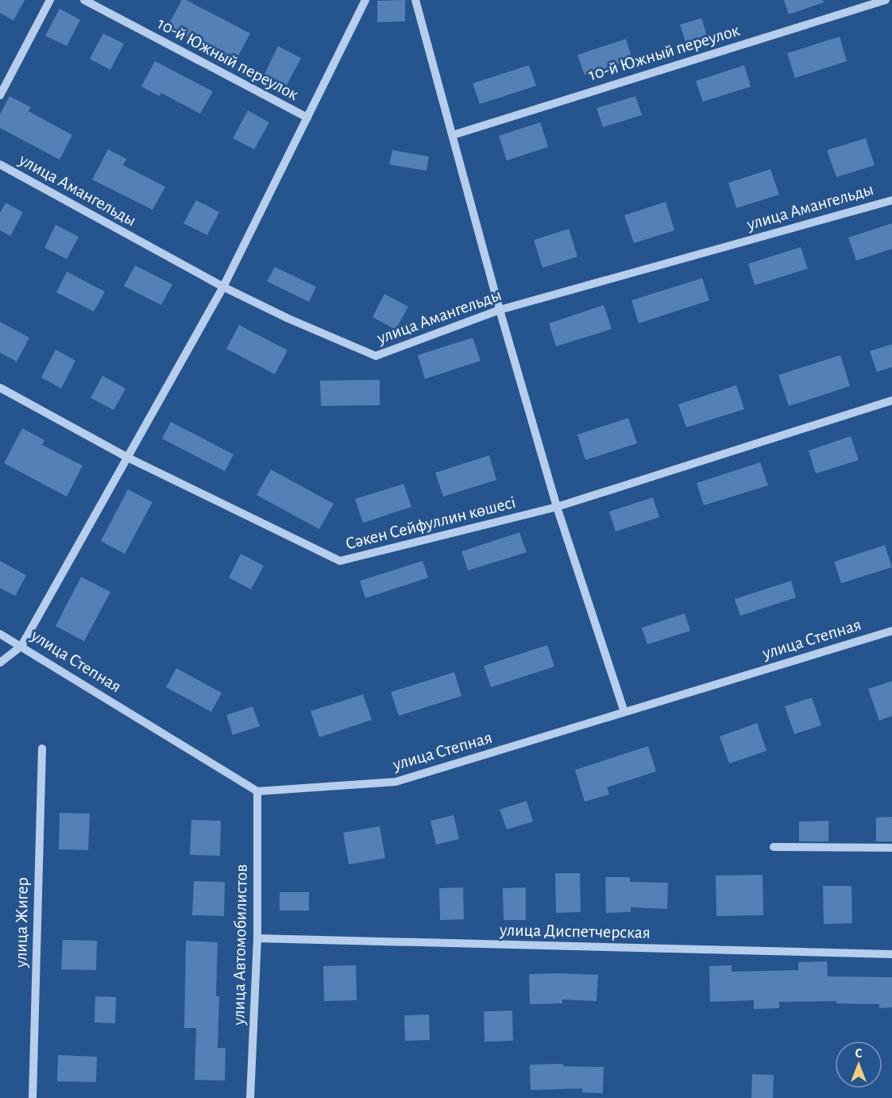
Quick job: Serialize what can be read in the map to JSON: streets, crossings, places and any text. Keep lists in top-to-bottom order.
{
  "streets": {
    "street": [
      "10-й Южный переулок",
      "улица Амангельды",
      "Сәкен Сейфуллин көшесі",
      "улица Степная",
      "улица Жигер",
      "улица Диспетчерская",
      "улица Автомобилистов"
    ]
  },
  "crossings": [
    ["улица Степная", "улица Автомобилистов"],
    ["улица Диспетчерская", "улица Автомобилистов"]
  ],
  "north": "top"
}
